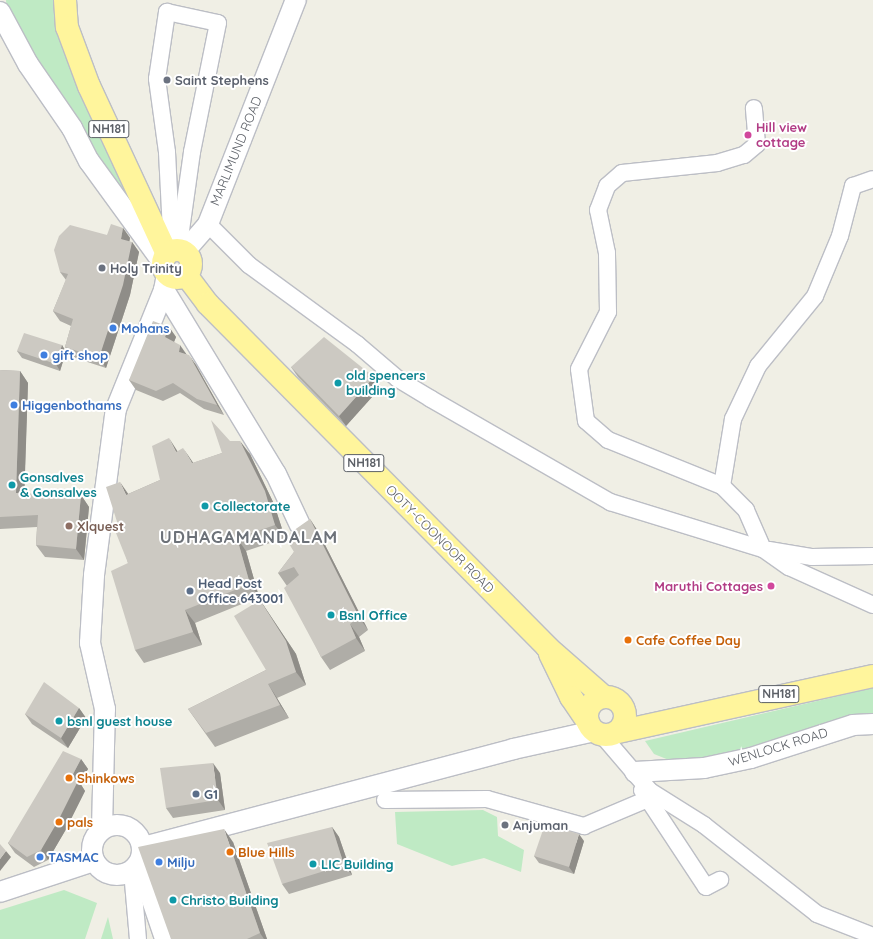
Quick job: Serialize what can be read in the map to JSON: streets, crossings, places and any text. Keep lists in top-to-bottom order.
{
  "streets": {
    "highway": ["NH181", "OOTY-COONOOR ROAD"],
    "street": ["MARLIMUND ROAD", "WENLOCK ROAD"]
  },
  "crossings": [
    ["NH181", "OOTY-COONOOR ROAD"],
    ["MARLIMUND ROAD", "OOTY-COONOOR ROAD"]
  ],
  "districts": ["UDHAGAMANDALAM"],
  "places": [
    "Saint Stephens",
    "Hill view cottage",
    "Holy Trinity",
    "Mohans",
    "gift shop",
    "old spencers building",
    "Higgenbothams",
    "Gonsalves & Gonsalves",
    "Collectorate",
    "Xlquest",
    "Maruthi Cottages",
    "Head Post Office 643001",
    "Bsnl Office",
    "Cafe Coffee Day",
    "bsnl guest house",
    "Shinkows",
    "G1",
    "pals",
    "Anjuman",
    "Blue Hills",
    "TASMAC",
    "Milju",
    "LIC Building",
    "Christo Building"
  ]
}
